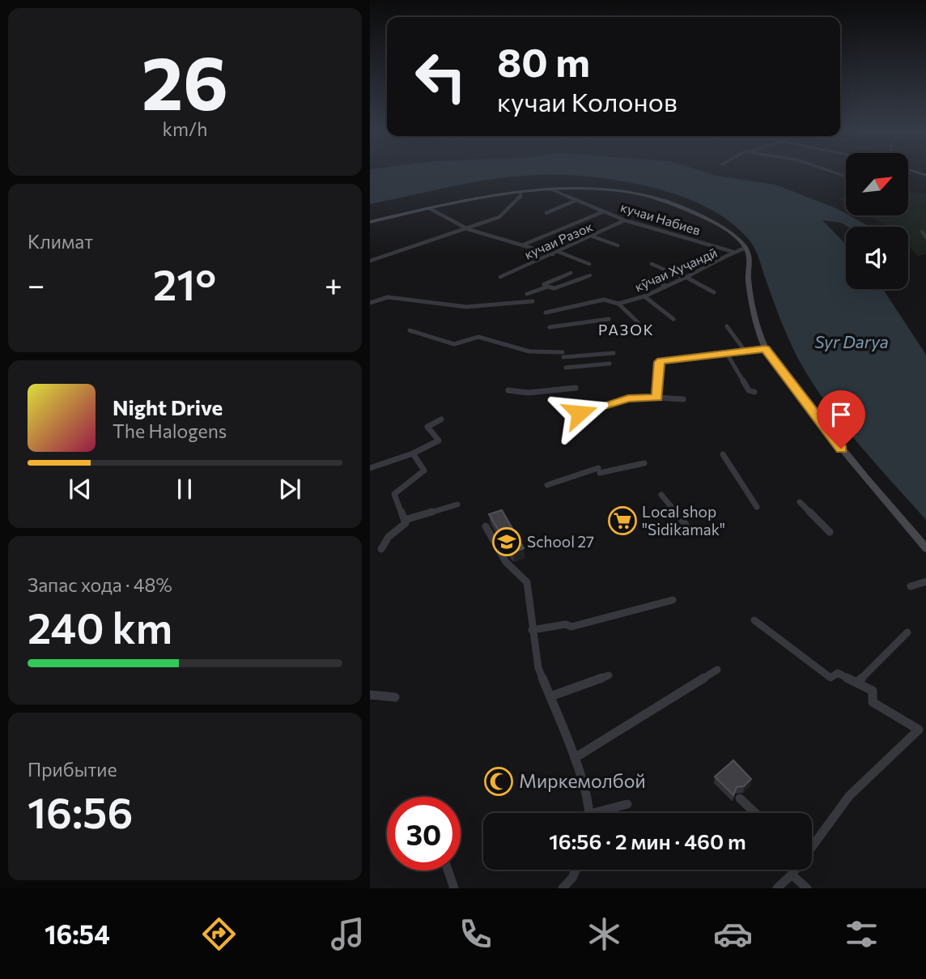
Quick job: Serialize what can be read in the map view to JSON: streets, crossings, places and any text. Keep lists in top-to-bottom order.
{
  "streets": {
    "main road": ["кучаи Набиев"],
    "street": ["кучаи Разок", "кӯчаи Хуҷандӣ"]
  },
  "crossings": [
    ["кучаи Набиев", "кучаи Разок"],
    ["кучаи Набиев", "кӯчаи Хуҷандӣ"]
  ],
  "districts": ["РАЗОК"],
  "water": ["Syr Darya"],
  "places": {
    "supermarket": ["Local shop \"Sidikamak\""],
    "school or university": ["School 27"],
    "mosque": ["Миркемолбой"]
  },
  "north": "top right",
  "page": {
    "tile": [
      ["26", "km/h"],
      "Климат",
      ["Запас хода · 48%", "240 km"],
      ["Прибытие", "16:56"]
    ],
    "turn": ["80 m", "кучаи Колонов"],
    "heat": ["−", "21°", "+"],
    "song": ["Night Drive", "The Halogens"],
    "limit": "30",
    "trip": "16:56 · 2 мин · 460 m",
    "tabs": "16:54"
  }
}
